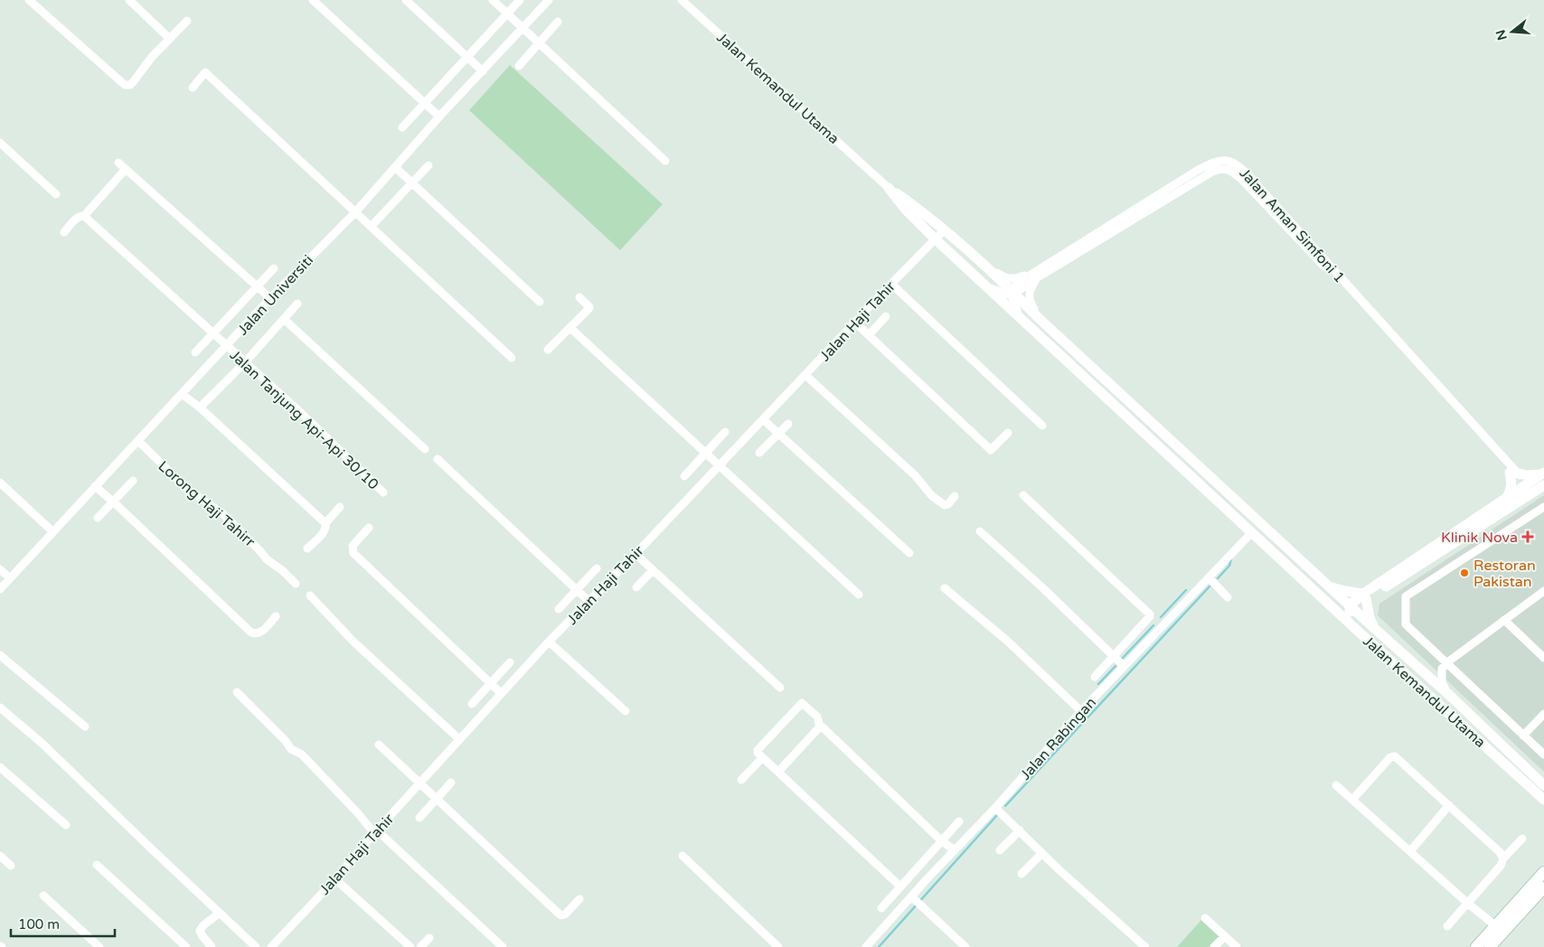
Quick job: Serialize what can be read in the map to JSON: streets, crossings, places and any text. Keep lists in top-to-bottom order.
{
  "streets": {
    "street": [
      "Jalan Kemandul Utama",
      "Jalan Aman Simfoni 1",
      "Jalan Universiti",
      "Jalan Haji Tahir",
      "Jalan Tanjung Api-Api 30/10",
      "Lorong Haji Tahirr",
      "Jalan Rabingan"
    ]
  },
  "crossings": [
    ["Jalan Kemandul Utama", "Jalan Aman Simfoni 1"],
    ["Jalan Kemandul Utama", "Jalan Haji Tahir"],
    ["Jalan Universiti", "Jalan Tanjung Api-Api 30/10"],
    ["Jalan Universiti", "Lorong Haji Tahirr"]
  ],
  "places": {
    "health": ["Klinik Nova"],
    "other": ["Restoran Pakistan"]
  },
  "scale_bar": "100 m",
  "north": "left"
}
